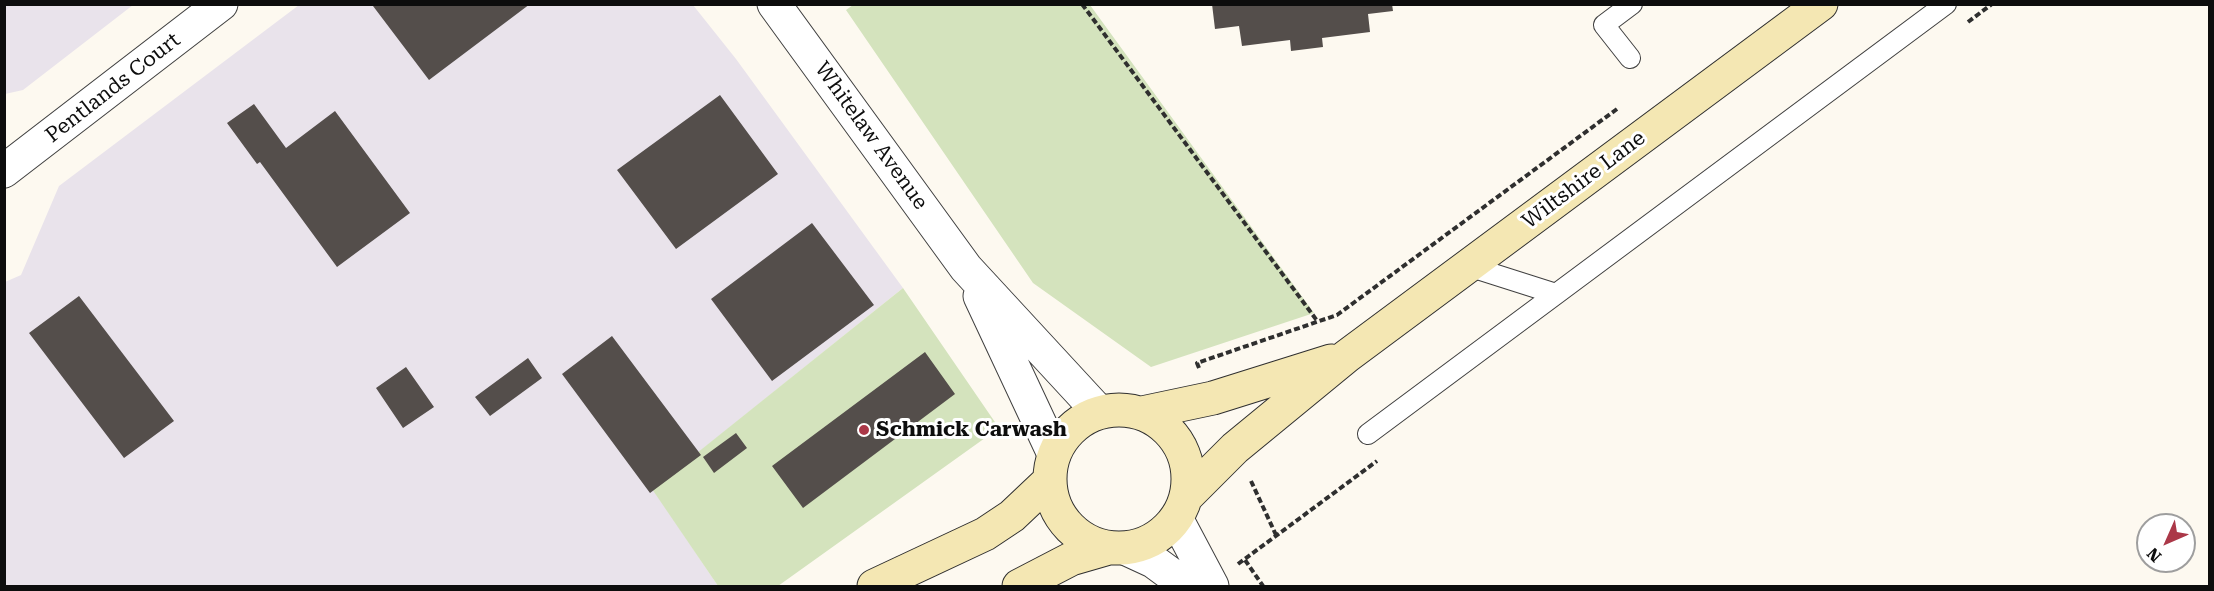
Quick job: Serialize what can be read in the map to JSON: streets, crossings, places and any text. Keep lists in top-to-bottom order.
{
  "streets": {
    "main road": ["Wiltshire Lane"],
    "street": ["Pentlands Court", "Whitelaw Avenue"]
  },
  "crossings": [
    ["Whitelaw Avenue", "Wiltshire Lane"]
  ],
  "places": ["Schmick Carwash"],
  "north": "bottom left"
}
